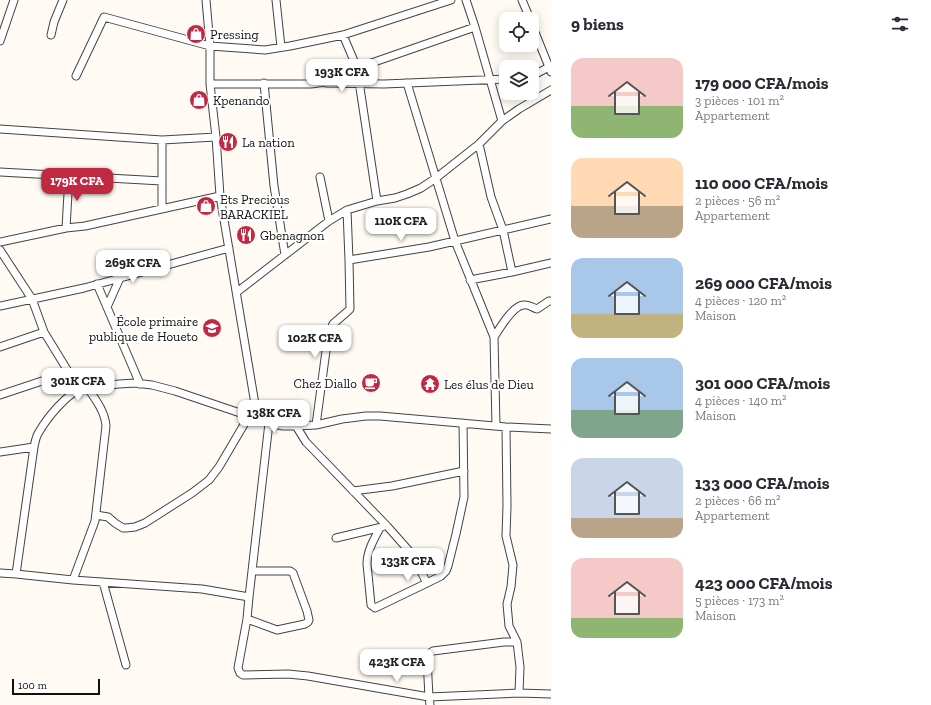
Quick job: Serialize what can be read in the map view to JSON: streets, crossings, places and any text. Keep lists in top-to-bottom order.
{
  "places": {
    "shop": ["Pressing", "Kpenando", "Ets Precious BARACKIEL"],
    "restaurant": ["La nation", "Gbenagnon"],
    "school or university": ["École primaire publique de Houeto"],
    "cafe": ["Chez Diallo"],
    "temple": ["Les élus de Dieu"]
  },
  "scale_bar": "100 m",
  "page": {
    "heading": "9 biens",
    "list": [
      {
        "name": "179 000 CFA/mois",
        "note": "3 pièces · 101 m² · Appartement"
      },
      {
        "name": "110 000 CFA/mois",
        "note": "2 pièces · 56 m² · Appartement"
      },
      {
        "name": "269 000 CFA/mois",
        "note": "4 pièces · 120 m² · Maison"
      },
      {
        "name": "301 000 CFA/mois",
        "note": "4 pièces · 140 m² · Maison"
      },
      {
        "name": "133 000 CFA/mois",
        "note": "2 pièces · 66 m² · Appartement"
      },
      {
        "name": "423 000 CFA/mois",
        "note": "5 pièces · 173 m² · Maison"
      }
    ],
    "price": [
      "193K CFA",
      "179K CFA",
      "110K CFA",
      "269K CFA",
      "102K CFA",
      "301K CFA",
      "138K CFA",
      "133K CFA",
      "423K CFA"
    ],
    "scale": "100 m"
  }
}
